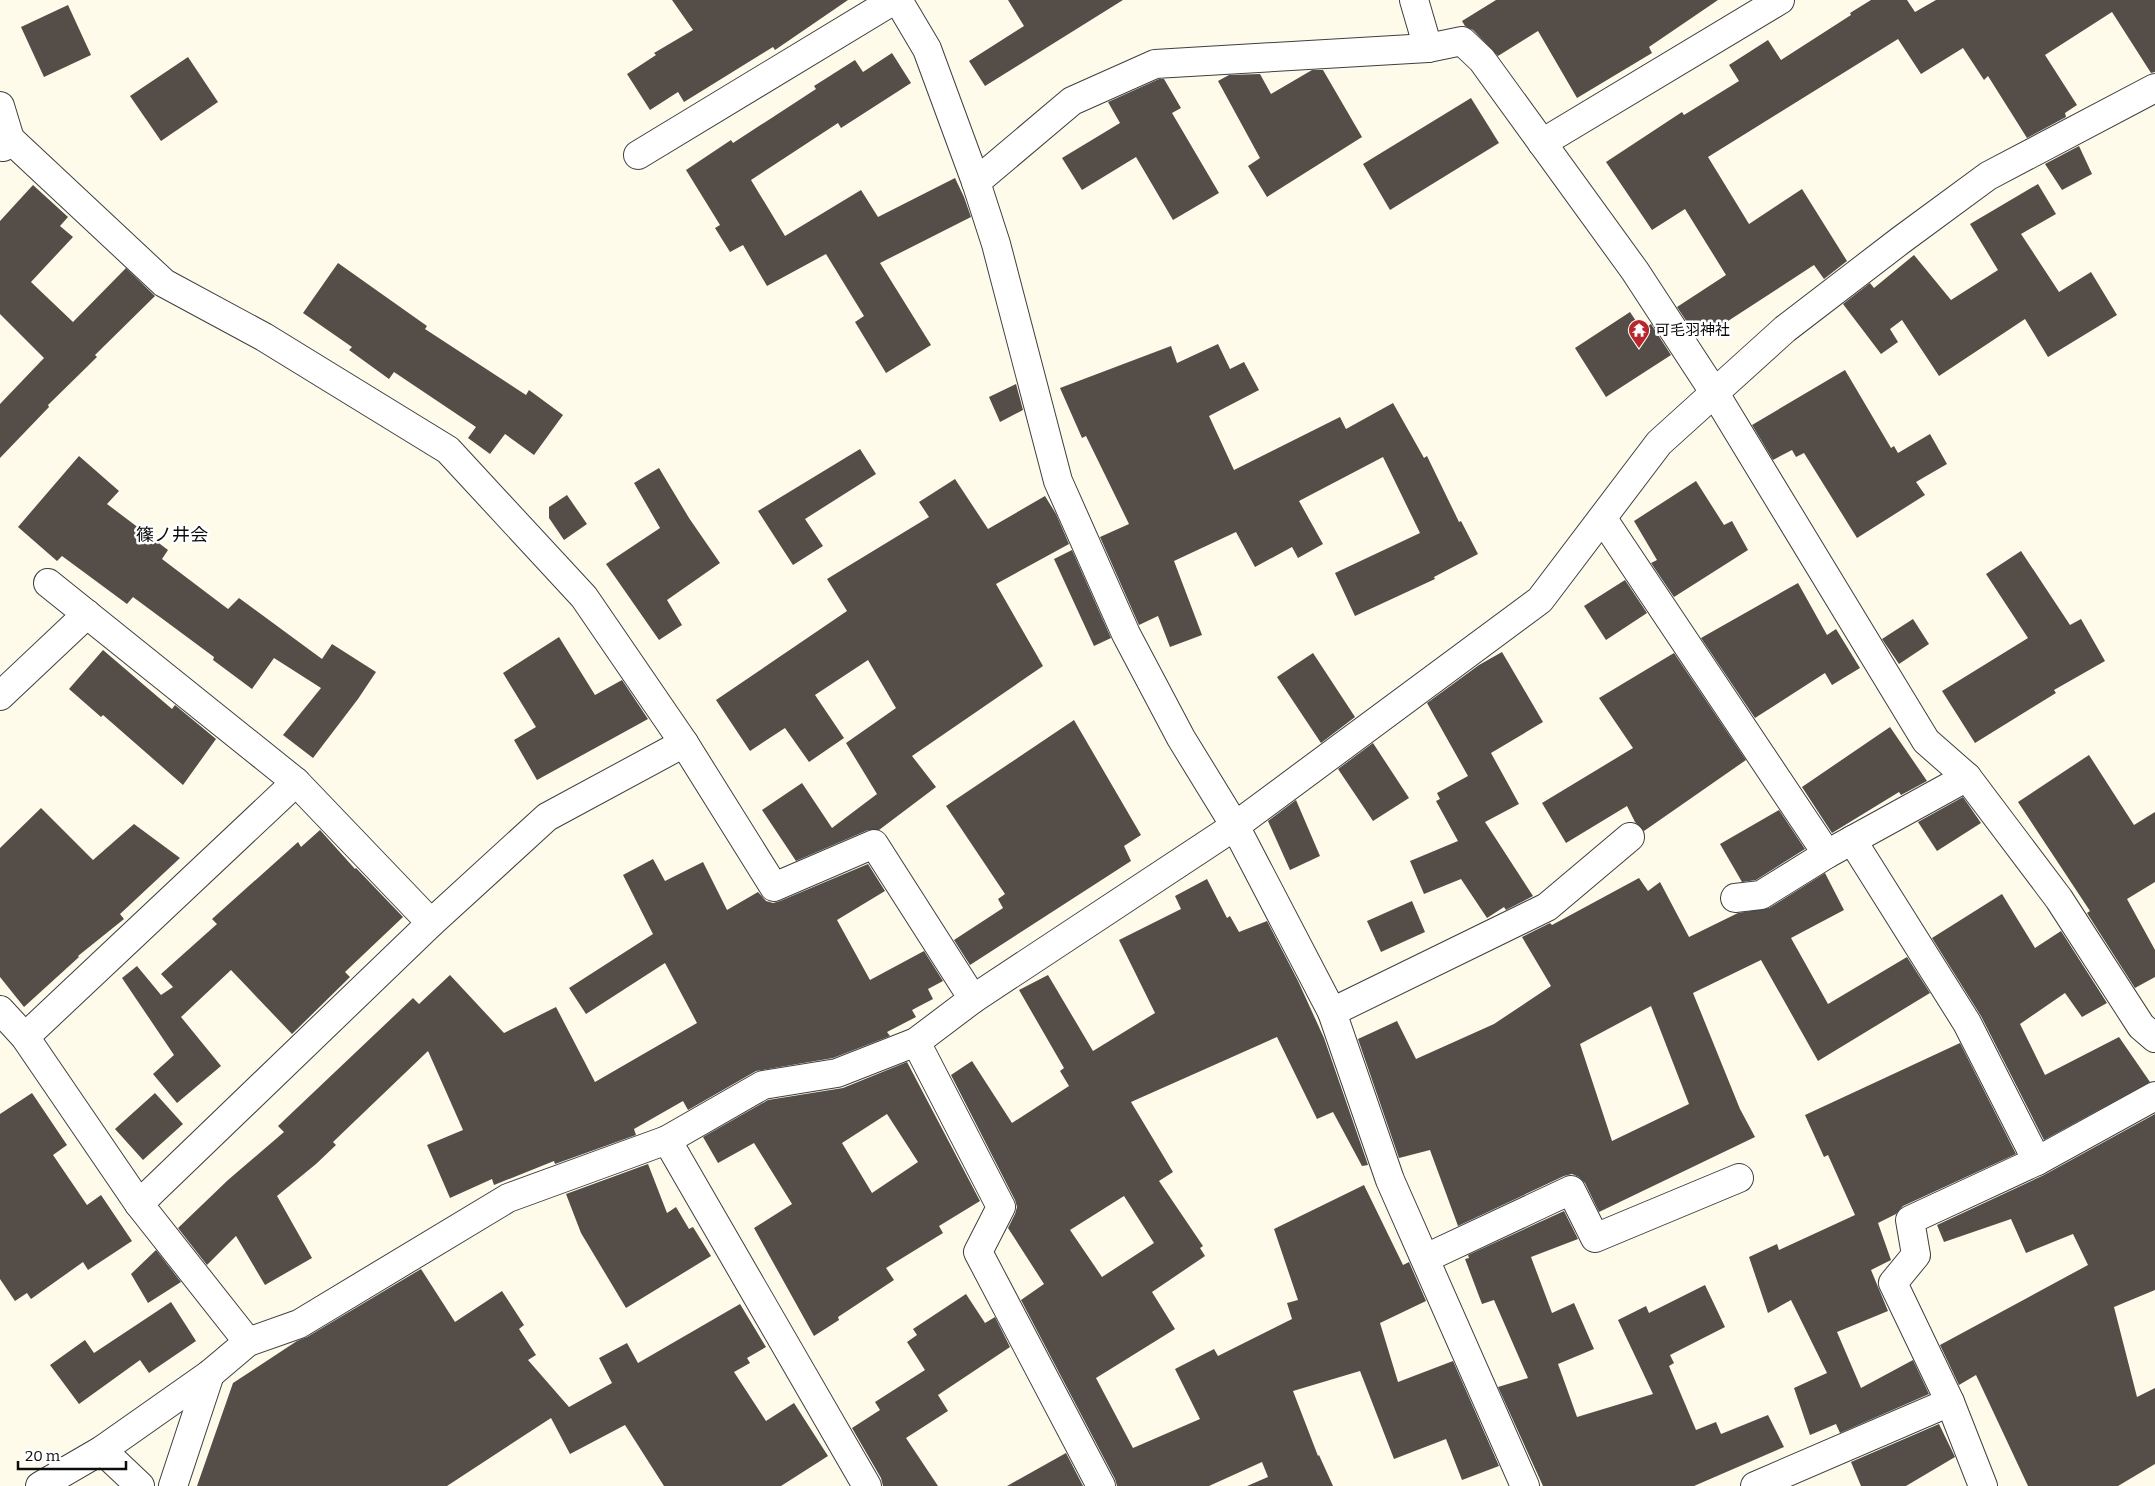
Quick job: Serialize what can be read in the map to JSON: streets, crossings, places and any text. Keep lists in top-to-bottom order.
{
  "districts": ["篠ノ井会"],
  "places": {
    "temple": ["可毛羽神社"]
  },
  "scale_bar": "20 m"
}
